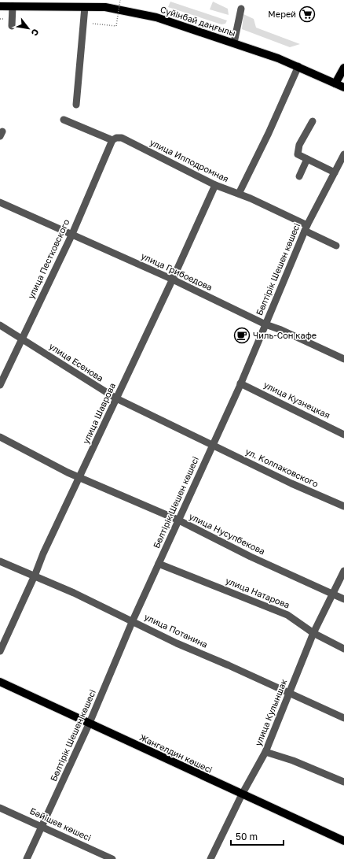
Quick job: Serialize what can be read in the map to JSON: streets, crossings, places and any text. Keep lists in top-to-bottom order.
{
  "streets": {
    "main road": ["Сүйінбай даңғылы", "Жангелдин көшесі"],
    "street": [
      "улица Ипподромная",
      "улица Пестковского",
      "Бөлтірік Шешен көшесі",
      "улица Грибоедова",
      "улица Есенова",
      "улица Кузнецкая",
      "улица Шаврова",
      "ул. Kолпаковского",
      "улица Нусупбекова",
      "улица Натарова",
      "улица Потанина",
      "улица Кулыншак",
      "Бәйішев көшесі"
    ]
  },
  "crossings": [
    ["улица Ипподромная", "улица Пестковского"],
    ["улица Ипподромная", "Бөлтірік Шешен көшесі"],
    ["улица Ипподромная", "улица Шаврова"],
    ["улица Пестковского", "улица Грибоедова"],
    ["улица Пестковского", "улица Есенова"],
    ["Бөлтірік Шешен көшесі", "улица Грибоедова"],
    ["Бөлтірік Шешен көшесі", "улица Есенова"],
    ["Бөлтірік Шешен көшесі", "улица Кузнецкая"],
    ["Бөлтірік Шешен көшесі", "ул. Kолпаковского"],
    ["Бөлтірік Шешен көшесі", "улица Нусупбекова"],
    ["Бөлтірік Шешен көшесі", "улица Натарова"],
    ["Бөлтірік Шешен көшесі", "улица Потанина"],
    ["Бөлтірік Шешен көшесі", "Жангелдин көшесі"],
    ["Бөлтірік Шешен көшесі", "Бәйішев көшесі"],
    ["улица Грибоедова", "улица Шаврова"],
    ["улица Есенова", "улица Шаврова"],
    ["улица Есенова", "ул. Kолпаковского"],
    ["улица Шаврова", "улица Нусупбекова"],
    ["улица Шаврова", "улица Потанина"],
    ["улица Нусупбекова", "улица Кулыншак"],
    ["улица Натарова", "улица Кулыншак"],
    ["улица Потанина", "улица Кулыншак"],
    ["улица Кулыншак", "Жангелдин көшесі"]
  ],
  "places": {
    "supermarket": ["Мерей"],
    "cafe": ["Чиль-Сон кафе"]
  },
  "scale_bar": "50 m",
  "north": "bottom right"
}
